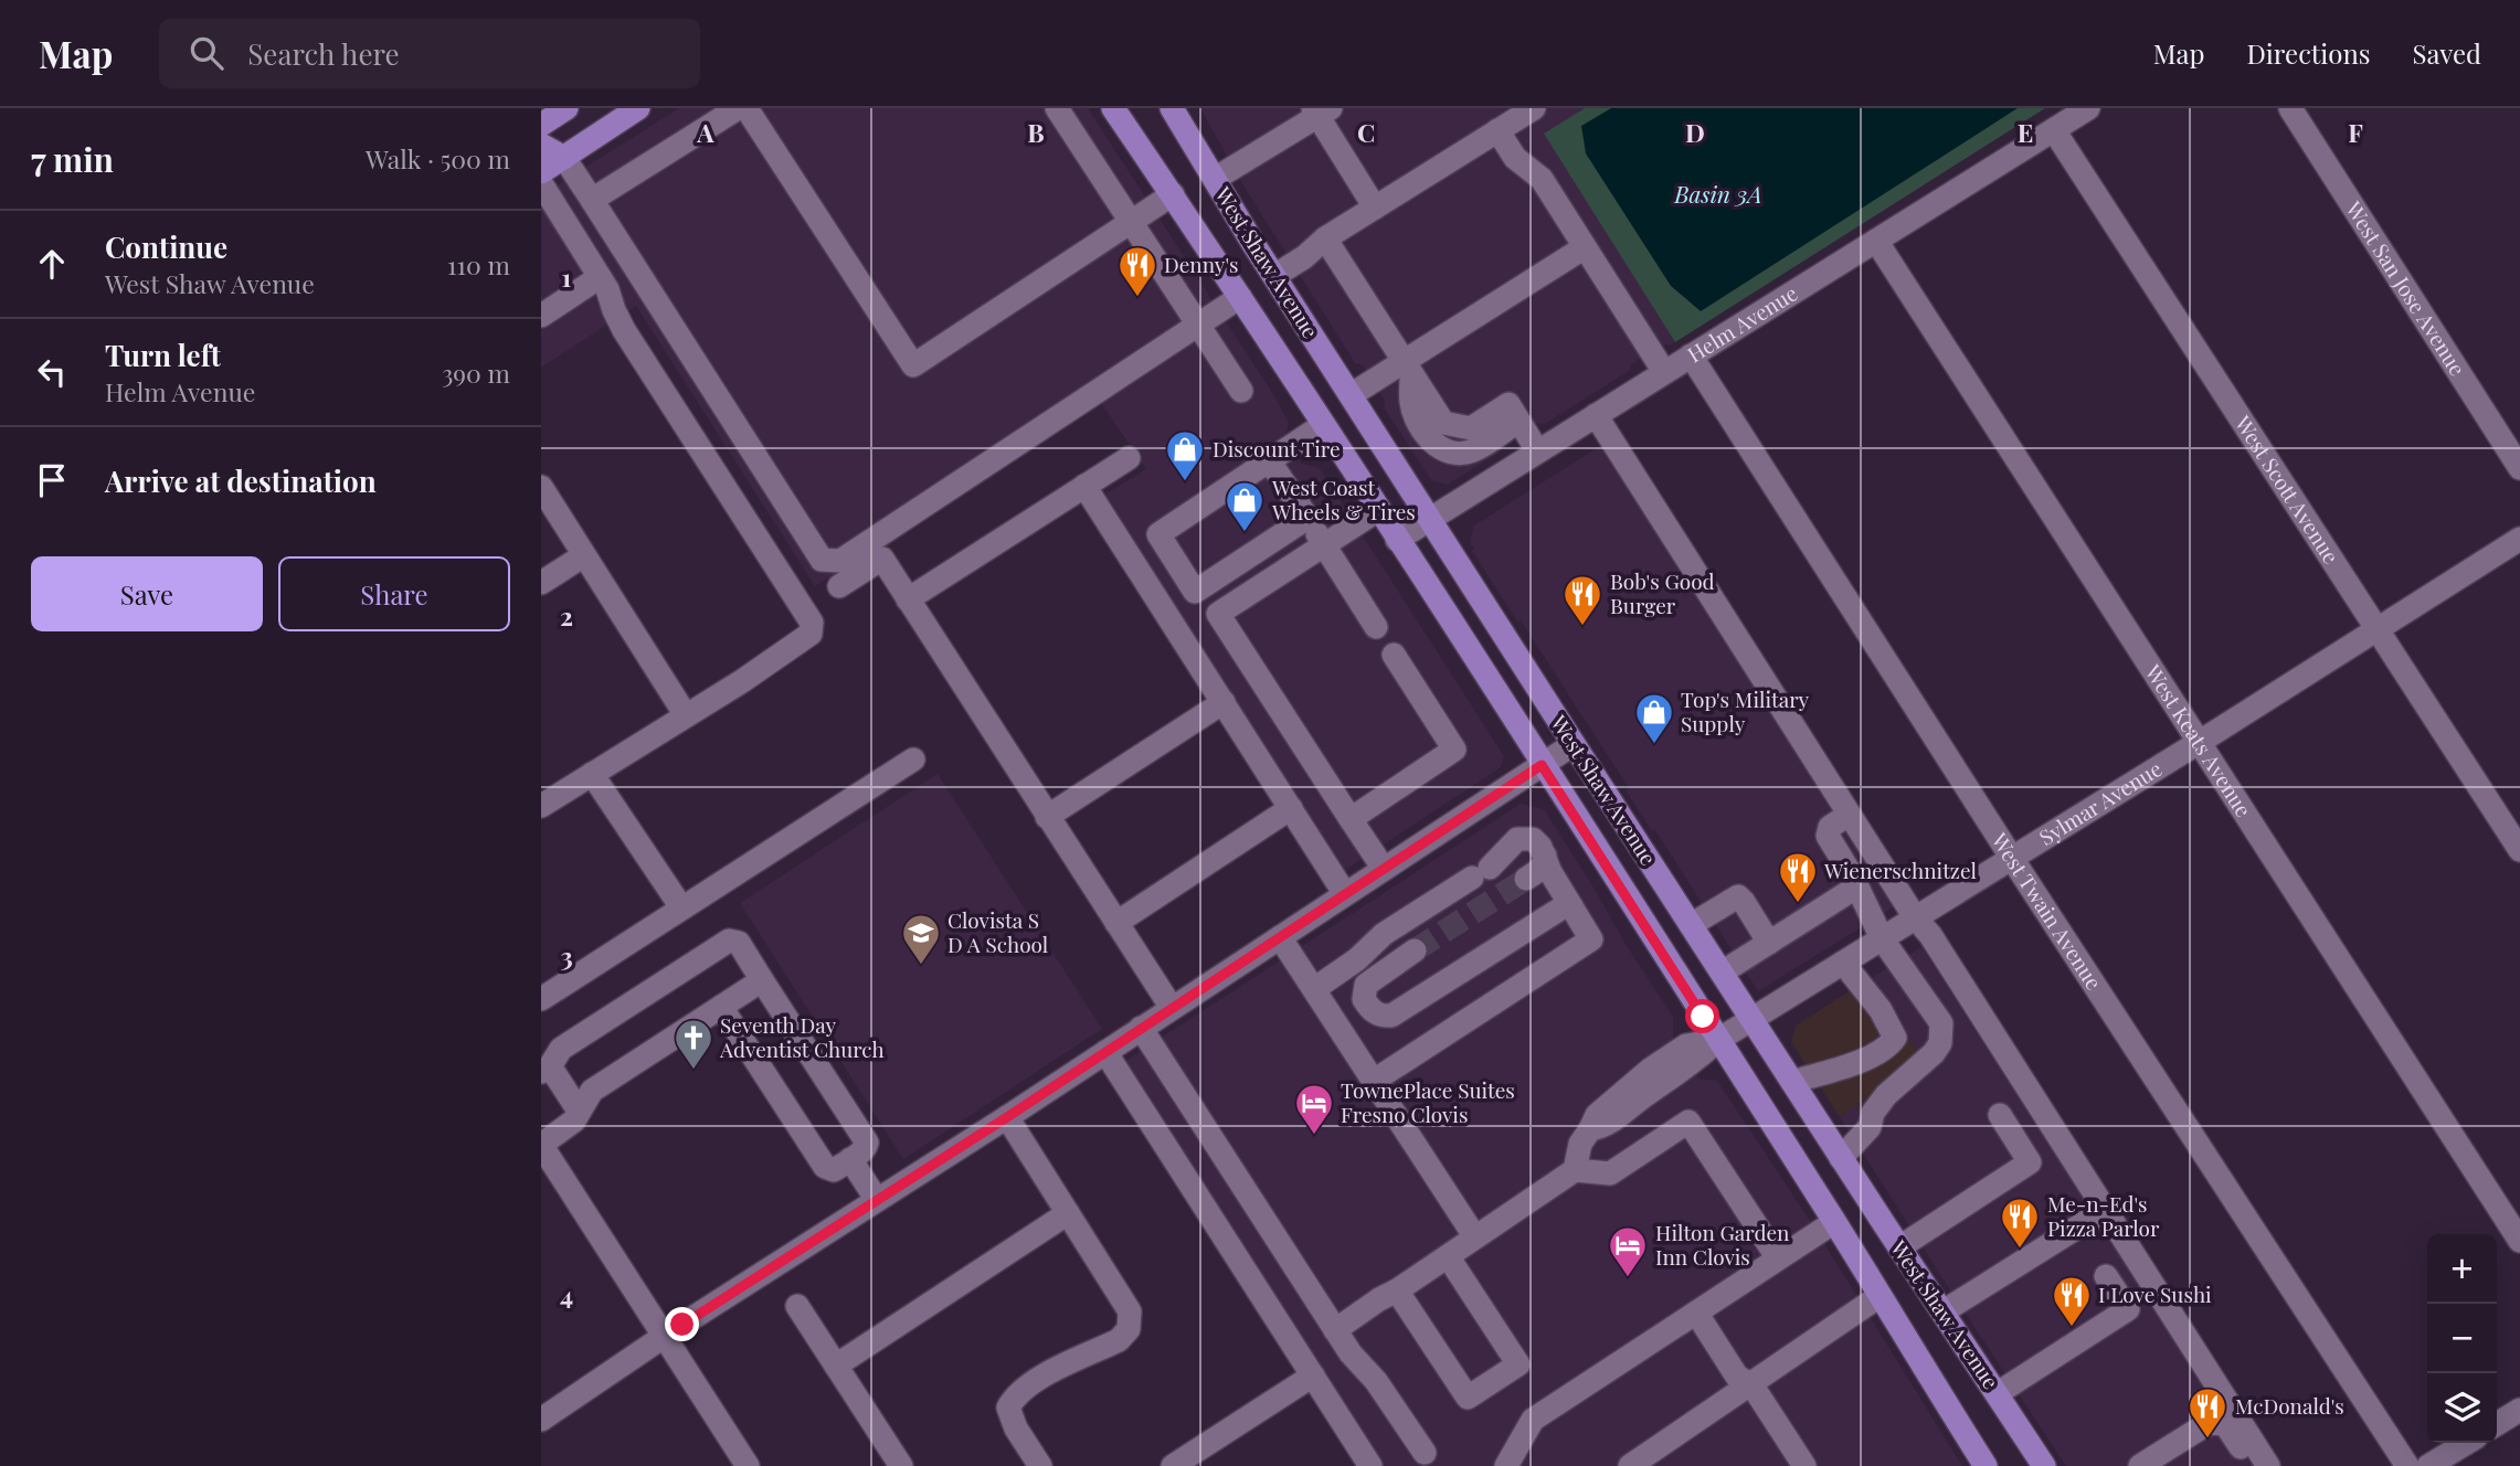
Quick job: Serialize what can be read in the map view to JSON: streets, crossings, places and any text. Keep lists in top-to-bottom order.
{
  "streets": {
    "main road": ["West Shaw Avenue"],
    "street": [
      "West San Jose Avenue",
      "Helm Avenue",
      "West Scott Avenue",
      "West Keats Avenue",
      "Sylmar Avenue",
      "West Twain Avenue"
    ]
  },
  "crossings": [
    ["West Shaw Avenue", "Helm Avenue"],
    ["West Shaw Avenue", "Sylmar Avenue"],
    ["Helm Avenue", "West Scott Avenue"],
    ["Helm Avenue", "West Keats Avenue"],
    ["Helm Avenue", "West Twain Avenue"],
    ["West Scott Avenue", "Sylmar Avenue"],
    ["West Keats Avenue", "Sylmar Avenue"],
    ["Sylmar Avenue", "West Twain Avenue"]
  ],
  "water": ["Basin 3A"],
  "places": {
    "restaurant": [
      "Denny's",
      "Bob's Good Burger",
      "Wienerschnitzel",
      "Me-n-Ed's Pizza Parlor",
      "I Love Sushi",
      "McDonald's"
    ],
    "shop": ["Discount Tire", "West Coast Wheels & Tires", "Top's Military Supply"],
    "school or university": ["Clovista S D A School"],
    "church": ["Seventh Day Adventist Church"],
    "hotel": ["TownePlace Suites Fresno Clovis", "Hilton Garden Inn Clovis"]
  },
  "page": {
    "header": "Map",
    "search": "Search here",
    "nav": ["Map", "Directions", "Saved"],
    "heading": ["7 min", "Walk · 500 m"],
    "list": [
      ["Continue", "West Shaw Avenue", "110 m"],
      ["Turn left", "Helm Avenue", "390 m"],
      "Arrive at destination"
    ],
    "buttons": ["Save", "Share"],
    "map_buttons": ["+", "−"]
  },
  "grid": {
    "columns": [
      "A",
      "B",
      "C",
      "D",
      "E",
      "F"
    ],
    "rows": [
      "1",
      "2",
      "3",
      "4"
    ]
  }
}
